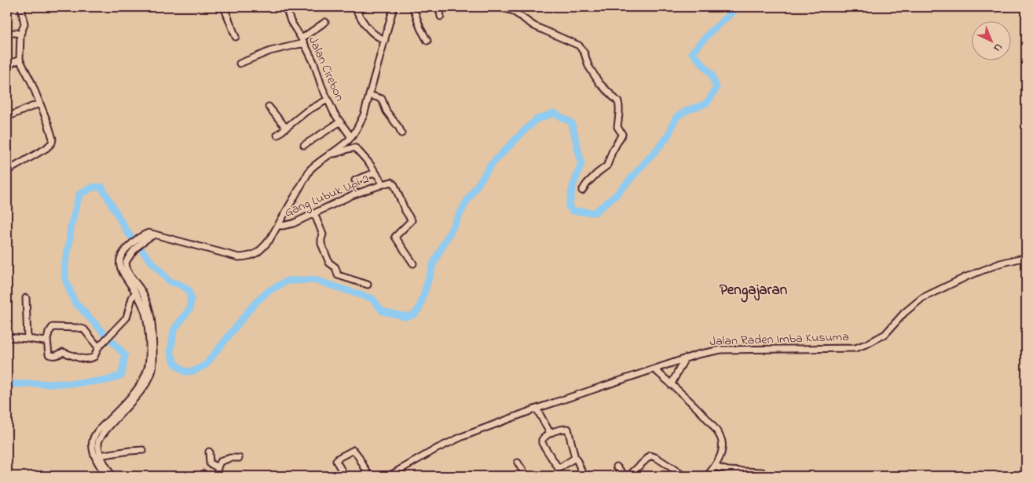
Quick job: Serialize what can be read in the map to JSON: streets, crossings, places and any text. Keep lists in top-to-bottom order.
{
  "streets": {
    "street": ["Jalan Cirebon", "Gang Lubuk Upi 2", "Jalan Raden Imba Kusuma"]
  },
  "districts": ["Pengajaran"],
  "north": "bottom right"
}
